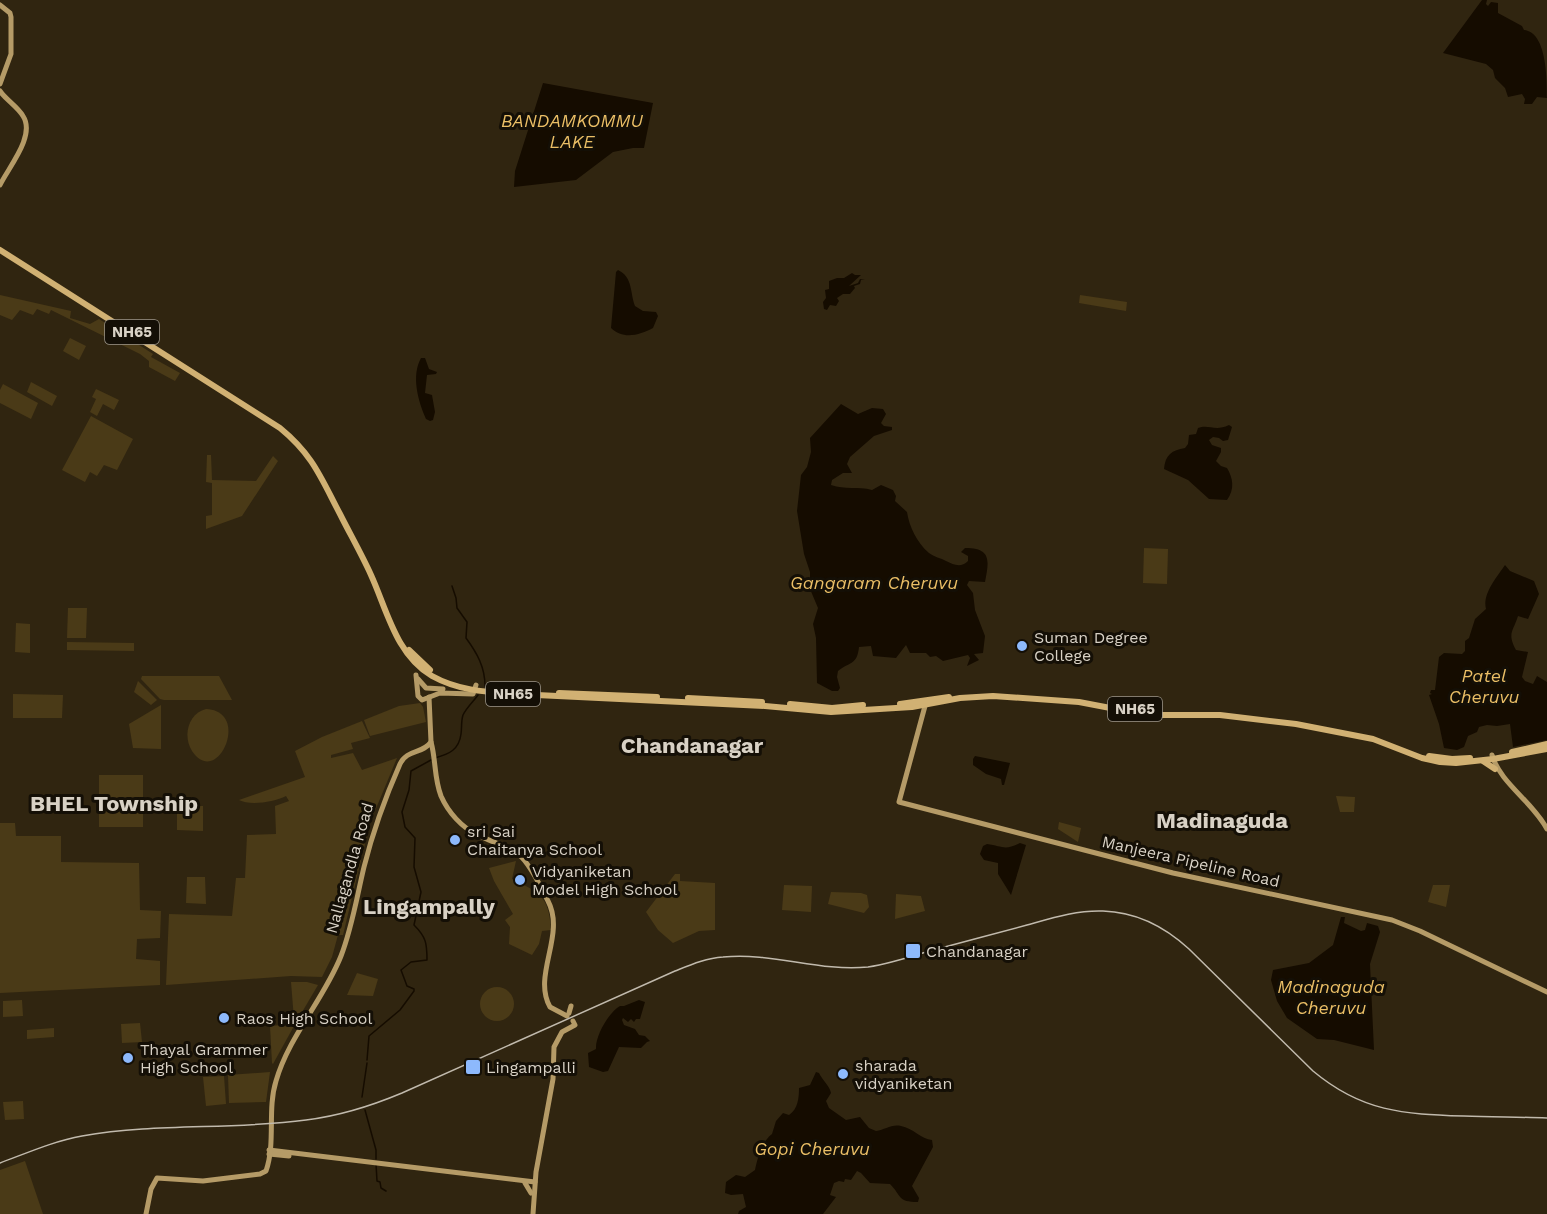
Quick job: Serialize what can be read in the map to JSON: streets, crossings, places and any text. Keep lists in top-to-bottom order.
{
  "streets": {
    "highway": ["NH65"],
    "main road": ["Manjeera Pipeline Road", "Nallagandla Road"]
  },
  "crossings": [
    ["NH65", "Manjeera Pipeline Road"]
  ],
  "districts": [
    "Chandanagar",
    "BHEL Township",
    "Madinaguda",
    "Lingampally"
  ],
  "water": [
    "BANDAMKOMMU LAKE",
    "Gangaram Cheruvu",
    "Patel Cheruvu",
    "Madinaguda Cheruvu",
    "Gopi Cheruvu"
  ],
  "places": {
    "other": [
      "Suman Degree College",
      "sri Sai Chaitanya School",
      "Vidyaniketan Model High School",
      "Raos High School",
      "Thayal Grammer High School",
      "sharada vidyaniketan"
    ],
    "transit": ["Chandanagar", "Lingampalli"]
  }
}
